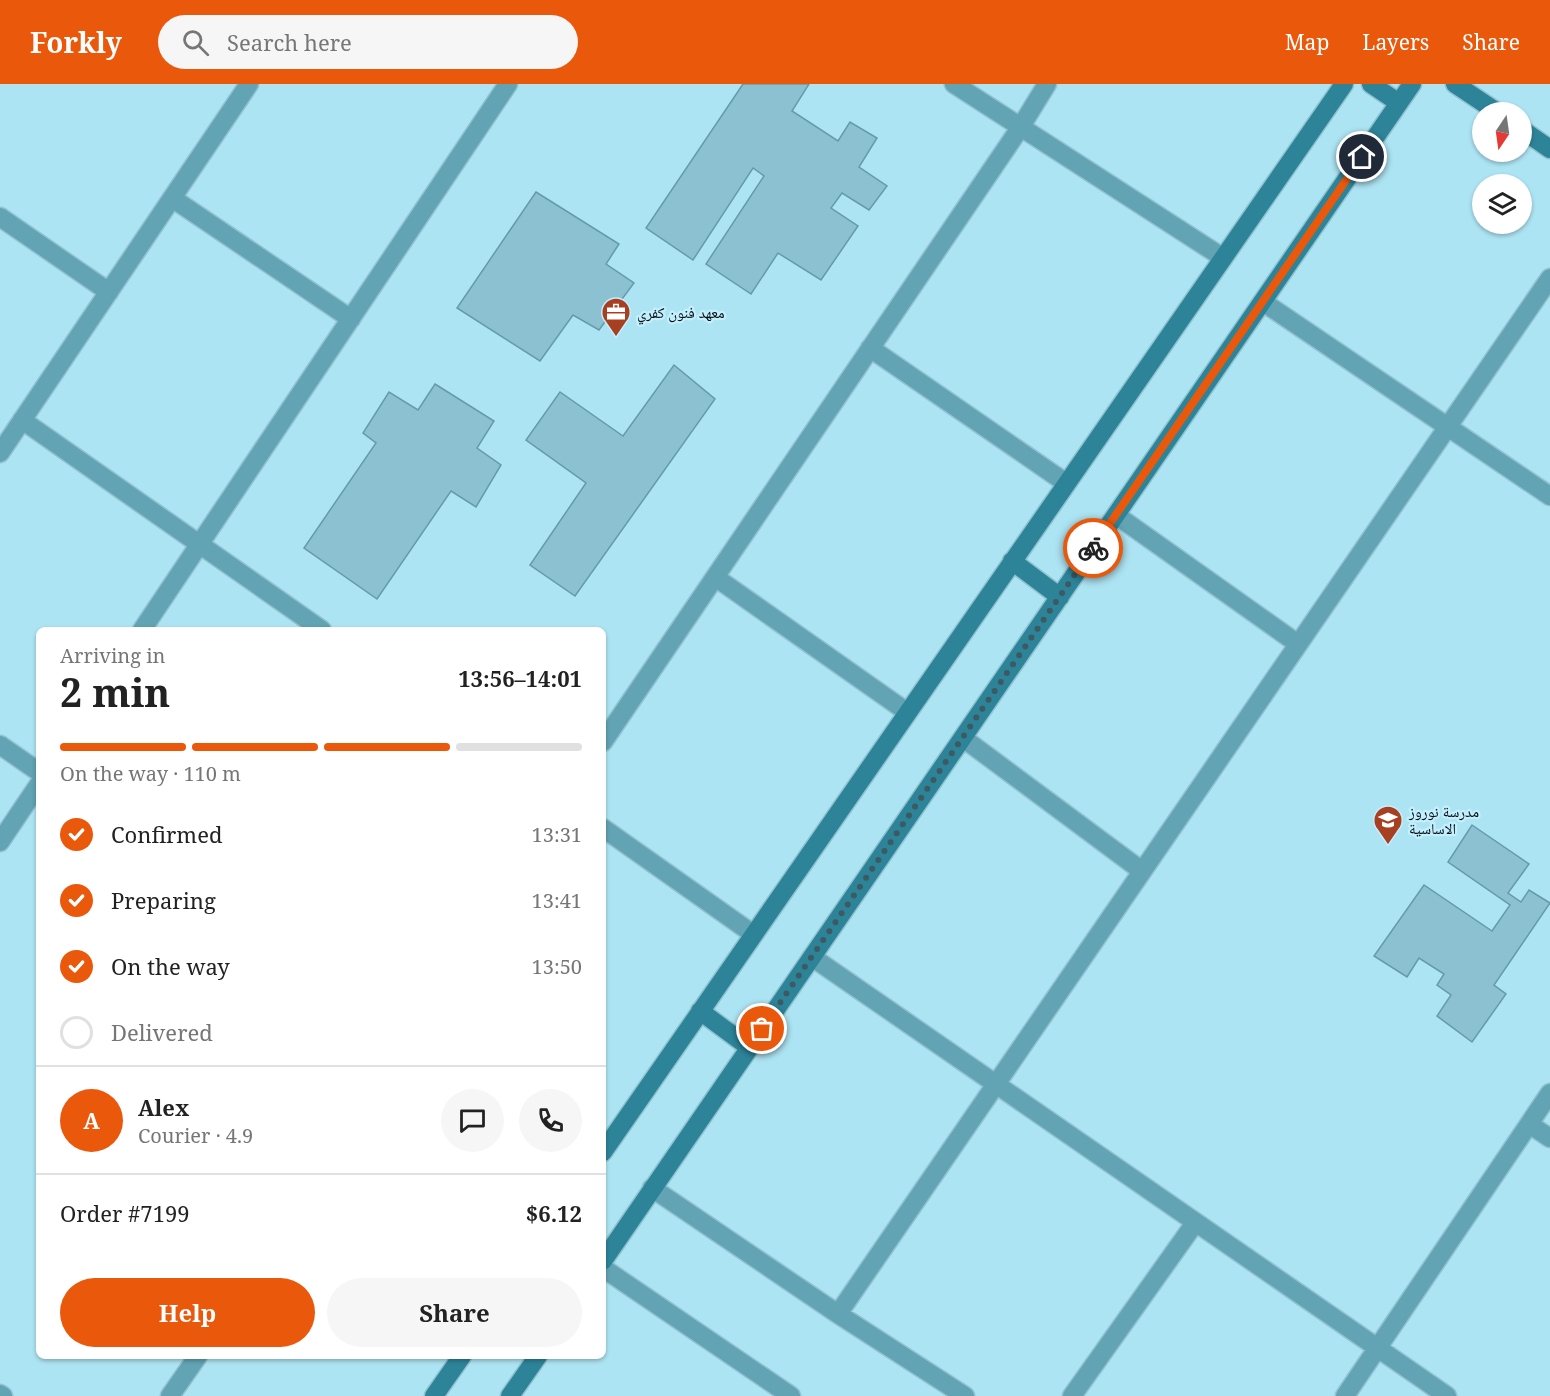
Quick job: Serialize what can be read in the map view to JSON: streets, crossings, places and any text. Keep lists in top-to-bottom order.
{
  "places": {
    "office": ["معهد فنون كفري"],
    "school or university": ["مدرسة نوروز الاساسية"]
  },
  "north": "bottom",
  "page": {
    "header": "Forkly",
    "search": "Search here",
    "nav": ["Map", "Layers", "Share"],
    "heading": ["2 min", "Arriving in", "13:56–14:01"],
    "panel": [
      "Alex",
      "Courier · 4.9",
      "Order #7199",
      "$6.12"
    ],
    "bar": "On the way · 110 m",
    "list": [
      ["Confirmed", "13:31"],
      ["Preparing", "13:41"],
      ["On the way", "13:50"],
      "Delivered"
    ],
    "round": "A",
    "buttons": ["Help", "Share"]
  }
}
